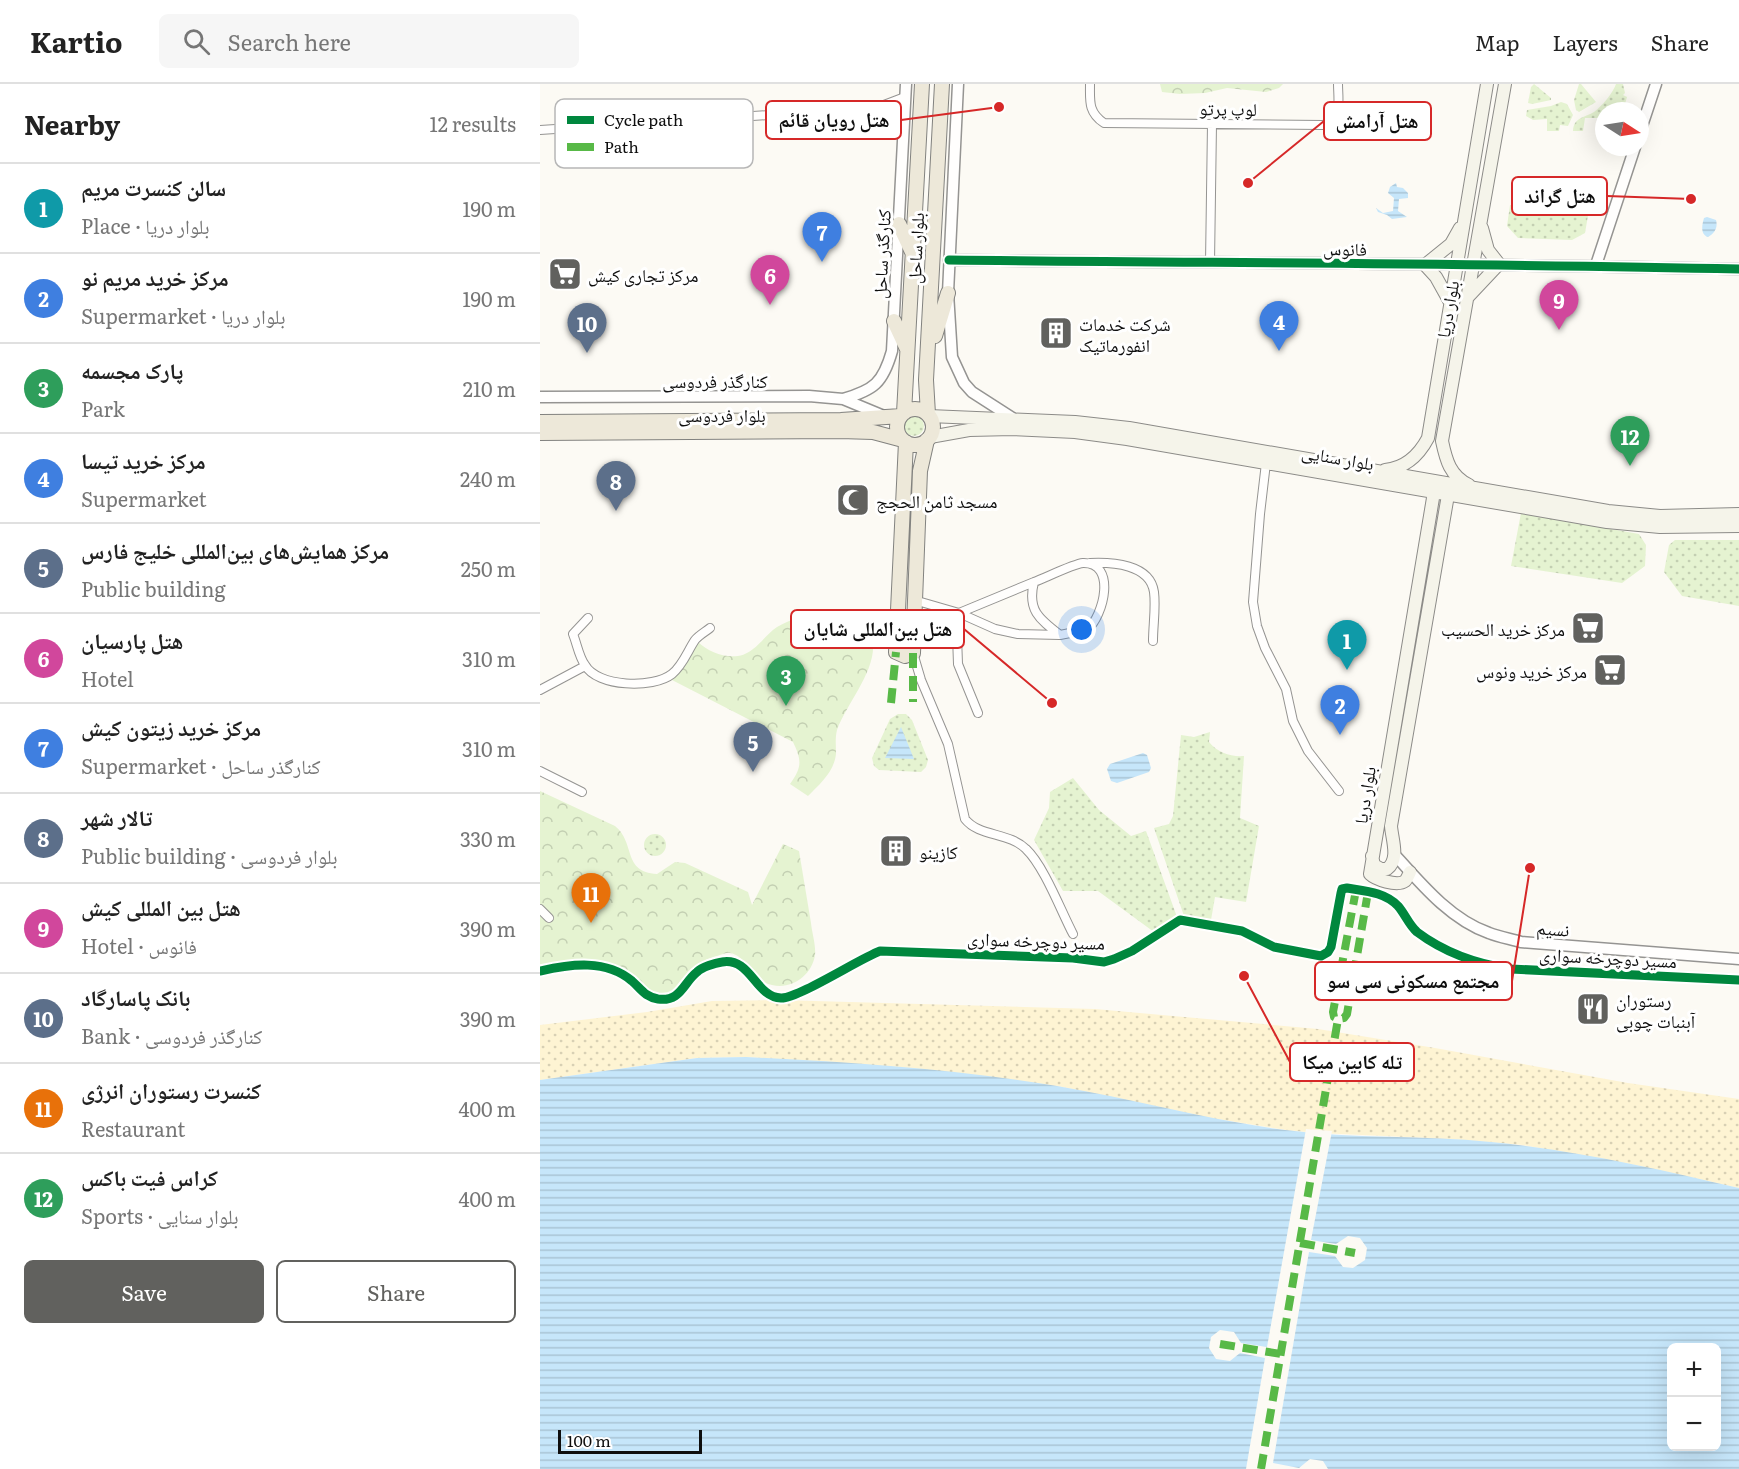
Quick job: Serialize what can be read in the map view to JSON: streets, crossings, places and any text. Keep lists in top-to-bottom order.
{
  "streets": {
    "main road": [
      "بلوار ساحل",
      "بلوار دریا",
      "بلوار فردوسی",
      "بلوار سنایی"
    ],
    "street": [
      "لوپ پرتو",
      "فانوس",
      "کنارگذر ساحل",
      "کنارگذر فردوسی",
      "نسیم"
    ],
    "cycle path": ["مسیر دوچرخه سواری"]
  },
  "crossings": [
    ["بلوار ساحل", "بلوار فردوسی"],
    ["بلوار ساحل", "بلوار سنایی"],
    ["فانوس", "بلوار دریا"],
    ["کنارگذر ساحل", "کنارگذر فردوسی"],
    ["بلوار دریا", "بلوار سنایی"],
    ["بلوار دریا", "نسیم"],
    ["کنارگذر فردوسی", "بلوار فردوسی"],
    ["بلوار فردوسی", "بلوار سنایی"]
  ],
  "places": {
    "other": [
      "هتل رویان قائم",
      "هتل آرامش",
      "هتل گراند",
      "هتل بین‌المللی شایان",
      "مجتمع مسکونی سی سو",
      "تله کابین میکا"
    ],
    "supermarket": ["مرکز تجاری کیش", "مرکز خرید الحسیب", "مرکز خرید ونوس"],
    "building": ["شرکت خدمات انفورماتیک", "کازینو"],
    "mosque": ["مسجد ثامن الحجج"],
    "restaurant": ["رستوران آبنبات چوبی"]
  },
  "legend": ["Cycle path", "Path"],
  "scale_bar": "100 m",
  "north": "right",
  "page": {
    "header": "Kartio",
    "search": "Search here",
    "nav": ["Map", "Layers", "Share"],
    "heading": ["Nearby", "12 results"],
    "list": [
      {
        "mark": "1",
        "name": "سالن کنسرت مریم",
        "note": "Place · بلوار دریا",
        "value": "190 m"
      },
      {
        "mark": "2",
        "name": "مرکز خرید مریم نو",
        "note": "Supermarket · بلوار دریا",
        "value": "190 m"
      },
      {
        "mark": "3",
        "name": "پارک مجسمه",
        "note": "Park",
        "value": "210 m"
      },
      {
        "mark": "4",
        "name": "مرکز خرید تیسا",
        "note": "Supermarket",
        "value": "240 m"
      },
      {
        "mark": "5",
        "name": "مرکز همایش‌های بین‌المللی خلیج فارس",
        "note": "Public building",
        "value": "250 m"
      },
      {
        "mark": "6",
        "name": "هتل پارسیان",
        "note": "Hotel",
        "value": "310 m"
      },
      {
        "mark": "7",
        "name": "مرکز خرید زیتون کیش",
        "note": "Supermarket · کنارگذر ساحل",
        "value": "310 m"
      },
      {
        "mark": "8",
        "name": "تالار شهر",
        "note": "Public building · بلوار فردوسی",
        "value": "330 m"
      },
      {
        "mark": "9",
        "name": "هتل بین المللی کیش",
        "note": "Hotel · فانوس",
        "value": "390 m"
      },
      {
        "mark": "10",
        "name": "بانک پاسارگاد",
        "note": "Bank · کنارگذر فردوسی",
        "value": "390 m"
      },
      {
        "mark": "11",
        "name": "کنسرت رستوران انرژی",
        "note": "Restaurant",
        "value": "400 m"
      },
      {
        "mark": "12",
        "name": "کراس فیت باکس",
        "note": "Sports · بلوار سنایی",
        "value": "400 m"
      }
    ],
    "pins": [
      "7",
      "6",
      "9",
      "4",
      "10",
      "12",
      "8",
      "1",
      "3",
      "2",
      "5",
      "11"
    ],
    "buttons": ["Save", "Share"],
    "map_buttons": ["+", "−"],
    "scale": "100 m"
  }
}
